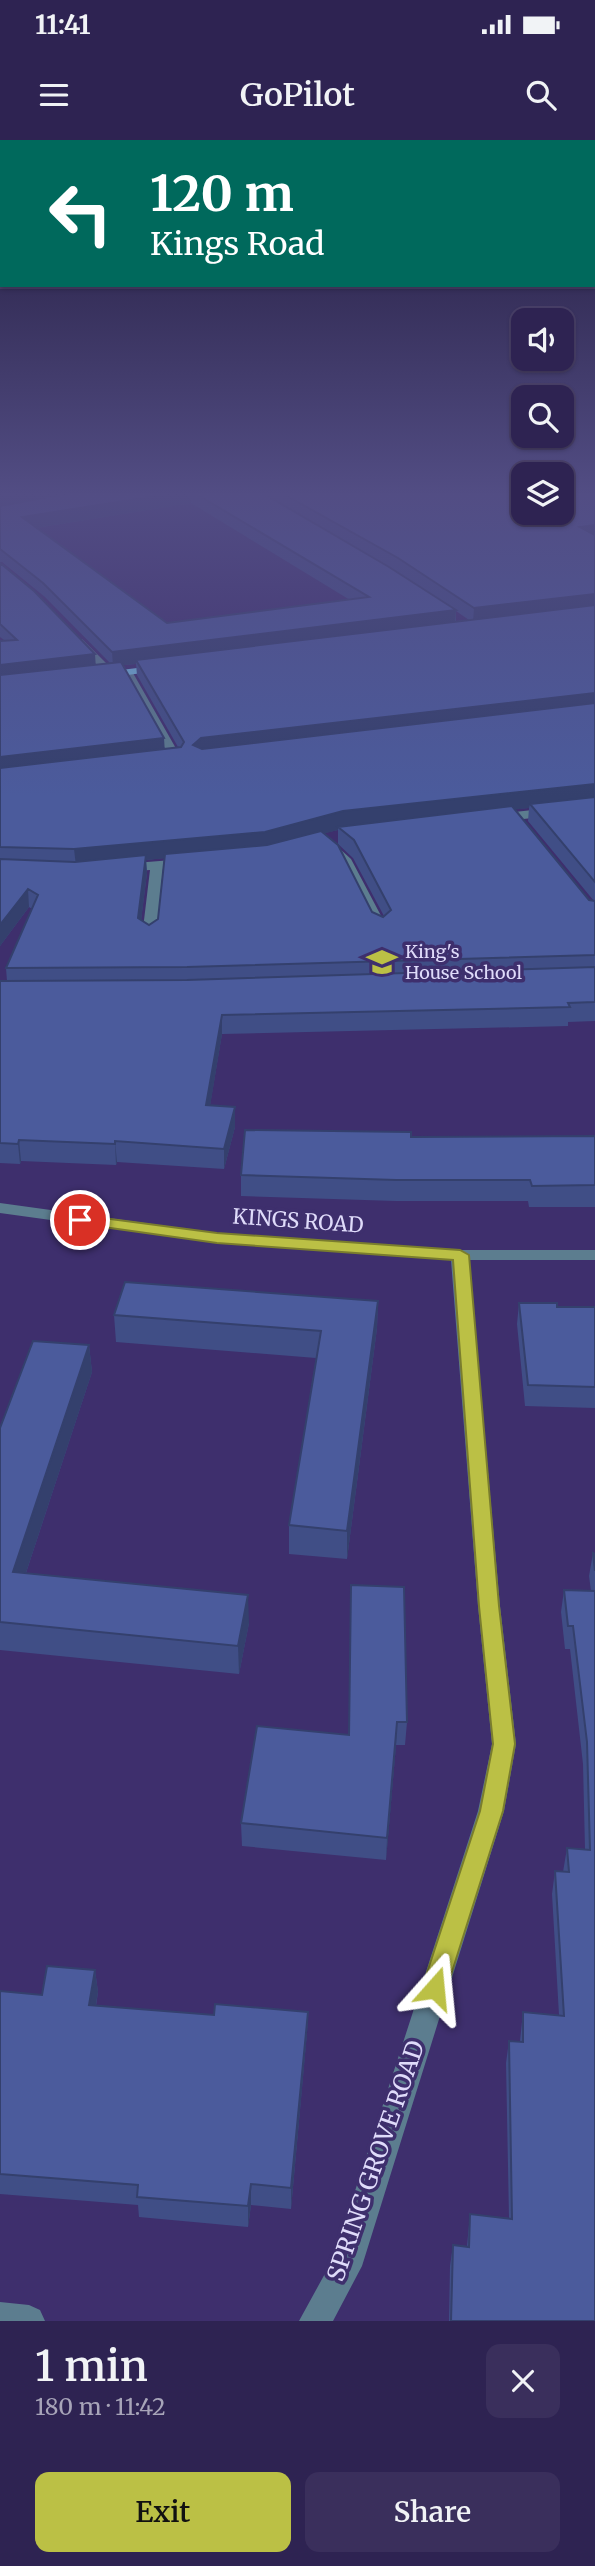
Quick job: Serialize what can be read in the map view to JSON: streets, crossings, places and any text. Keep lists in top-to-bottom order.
{
  "streets": {
    "street": ["KINGS ROAD", "SPRING GROVE ROAD"]
  },
  "crossings": [
    ["KINGS ROAD", "SPRING GROVE ROAD"]
  ],
  "places": {
    "school or university": ["King's House School"]
  },
  "page": {
    "status": "11:41",
    "header": "GoPilot",
    "turn": ["120 m", "Kings Road"],
    "heading": ["1 min", "180 m · 11:42"],
    "buttons": ["Exit", "Share"]
  }
}
